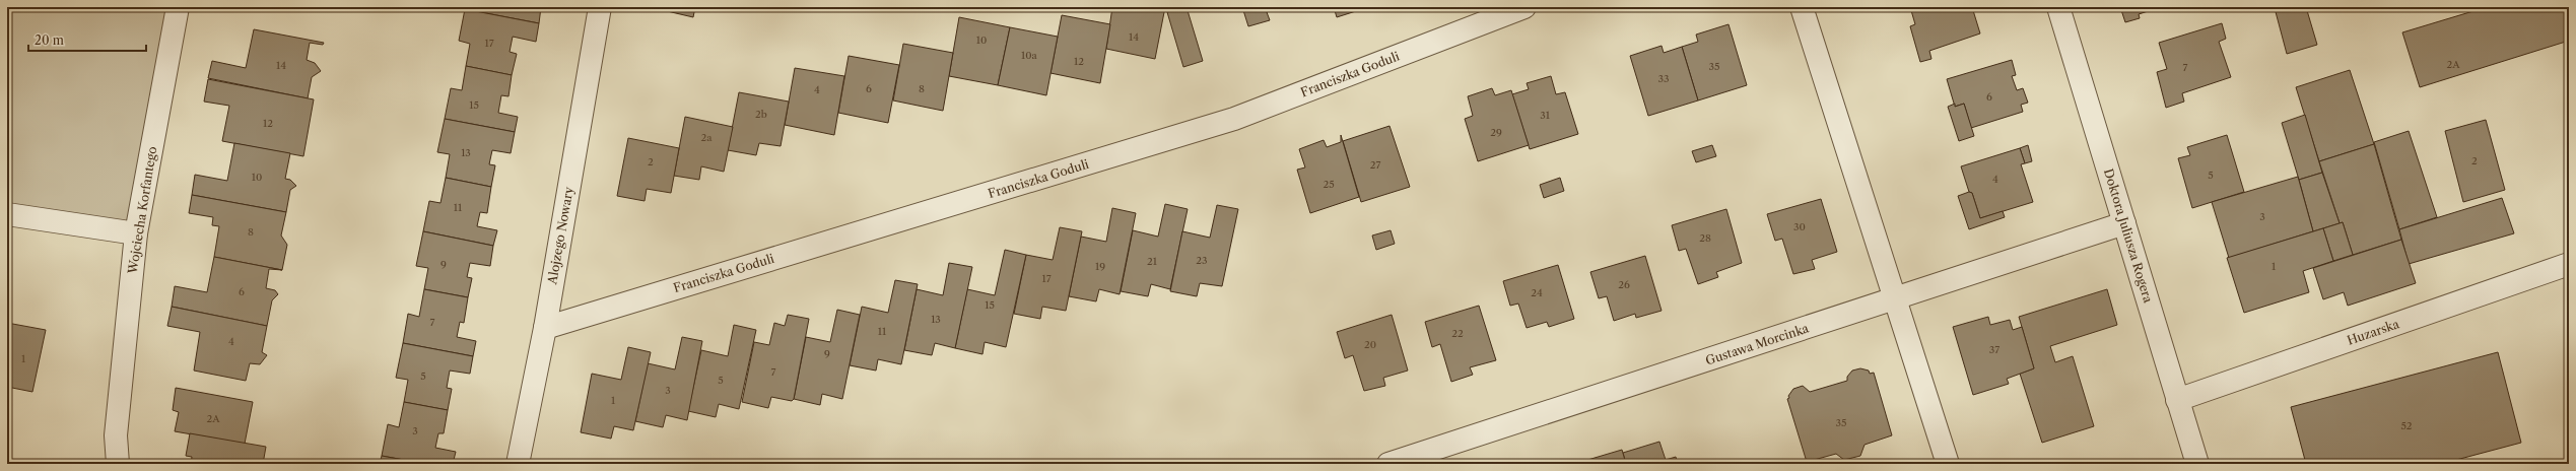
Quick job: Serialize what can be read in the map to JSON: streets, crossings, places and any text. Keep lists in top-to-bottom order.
{
  "streets": {
    "street": [
      "Franciszka Goduli",
      "Wojciecha Korfantego",
      "Alojzego Nowary",
      "Doktora Juliusza Rogera",
      "Huzarska",
      "Gustawa Morcinka"
    ]
  },
  "crossings": [
    ["Franciszka Goduli", "Alojzego Nowary"],
    ["Doktora Juliusza Rogera", "Huzarska"],
    ["Doktora Juliusza Rogera", "Gustawa Morcinka"]
  ],
  "house_numbers": [
    "14",
    "10",
    "17",
    "10a",
    "12",
    "2A",
    "14",
    "35",
    "7",
    "33",
    "6",
    "8",
    "4",
    "6",
    "15",
    "2b",
    "31",
    "12",
    "29",
    "2a",
    "13",
    "2",
    "2",
    "27",
    "5",
    "10",
    "4",
    "25",
    "11",
    "3",
    "30",
    "8",
    "28",
    "23",
    "21",
    "9",
    "19",
    "1",
    "17",
    "26",
    "6",
    "24",
    "15",
    "13",
    "7",
    "11",
    "22",
    "4",
    "20",
    "37",
    "9",
    "1",
    "7",
    "5",
    "5",
    "3",
    "1",
    "2A",
    "35",
    "52",
    "3"
  ],
  "scale_bar": "20 m"
}
